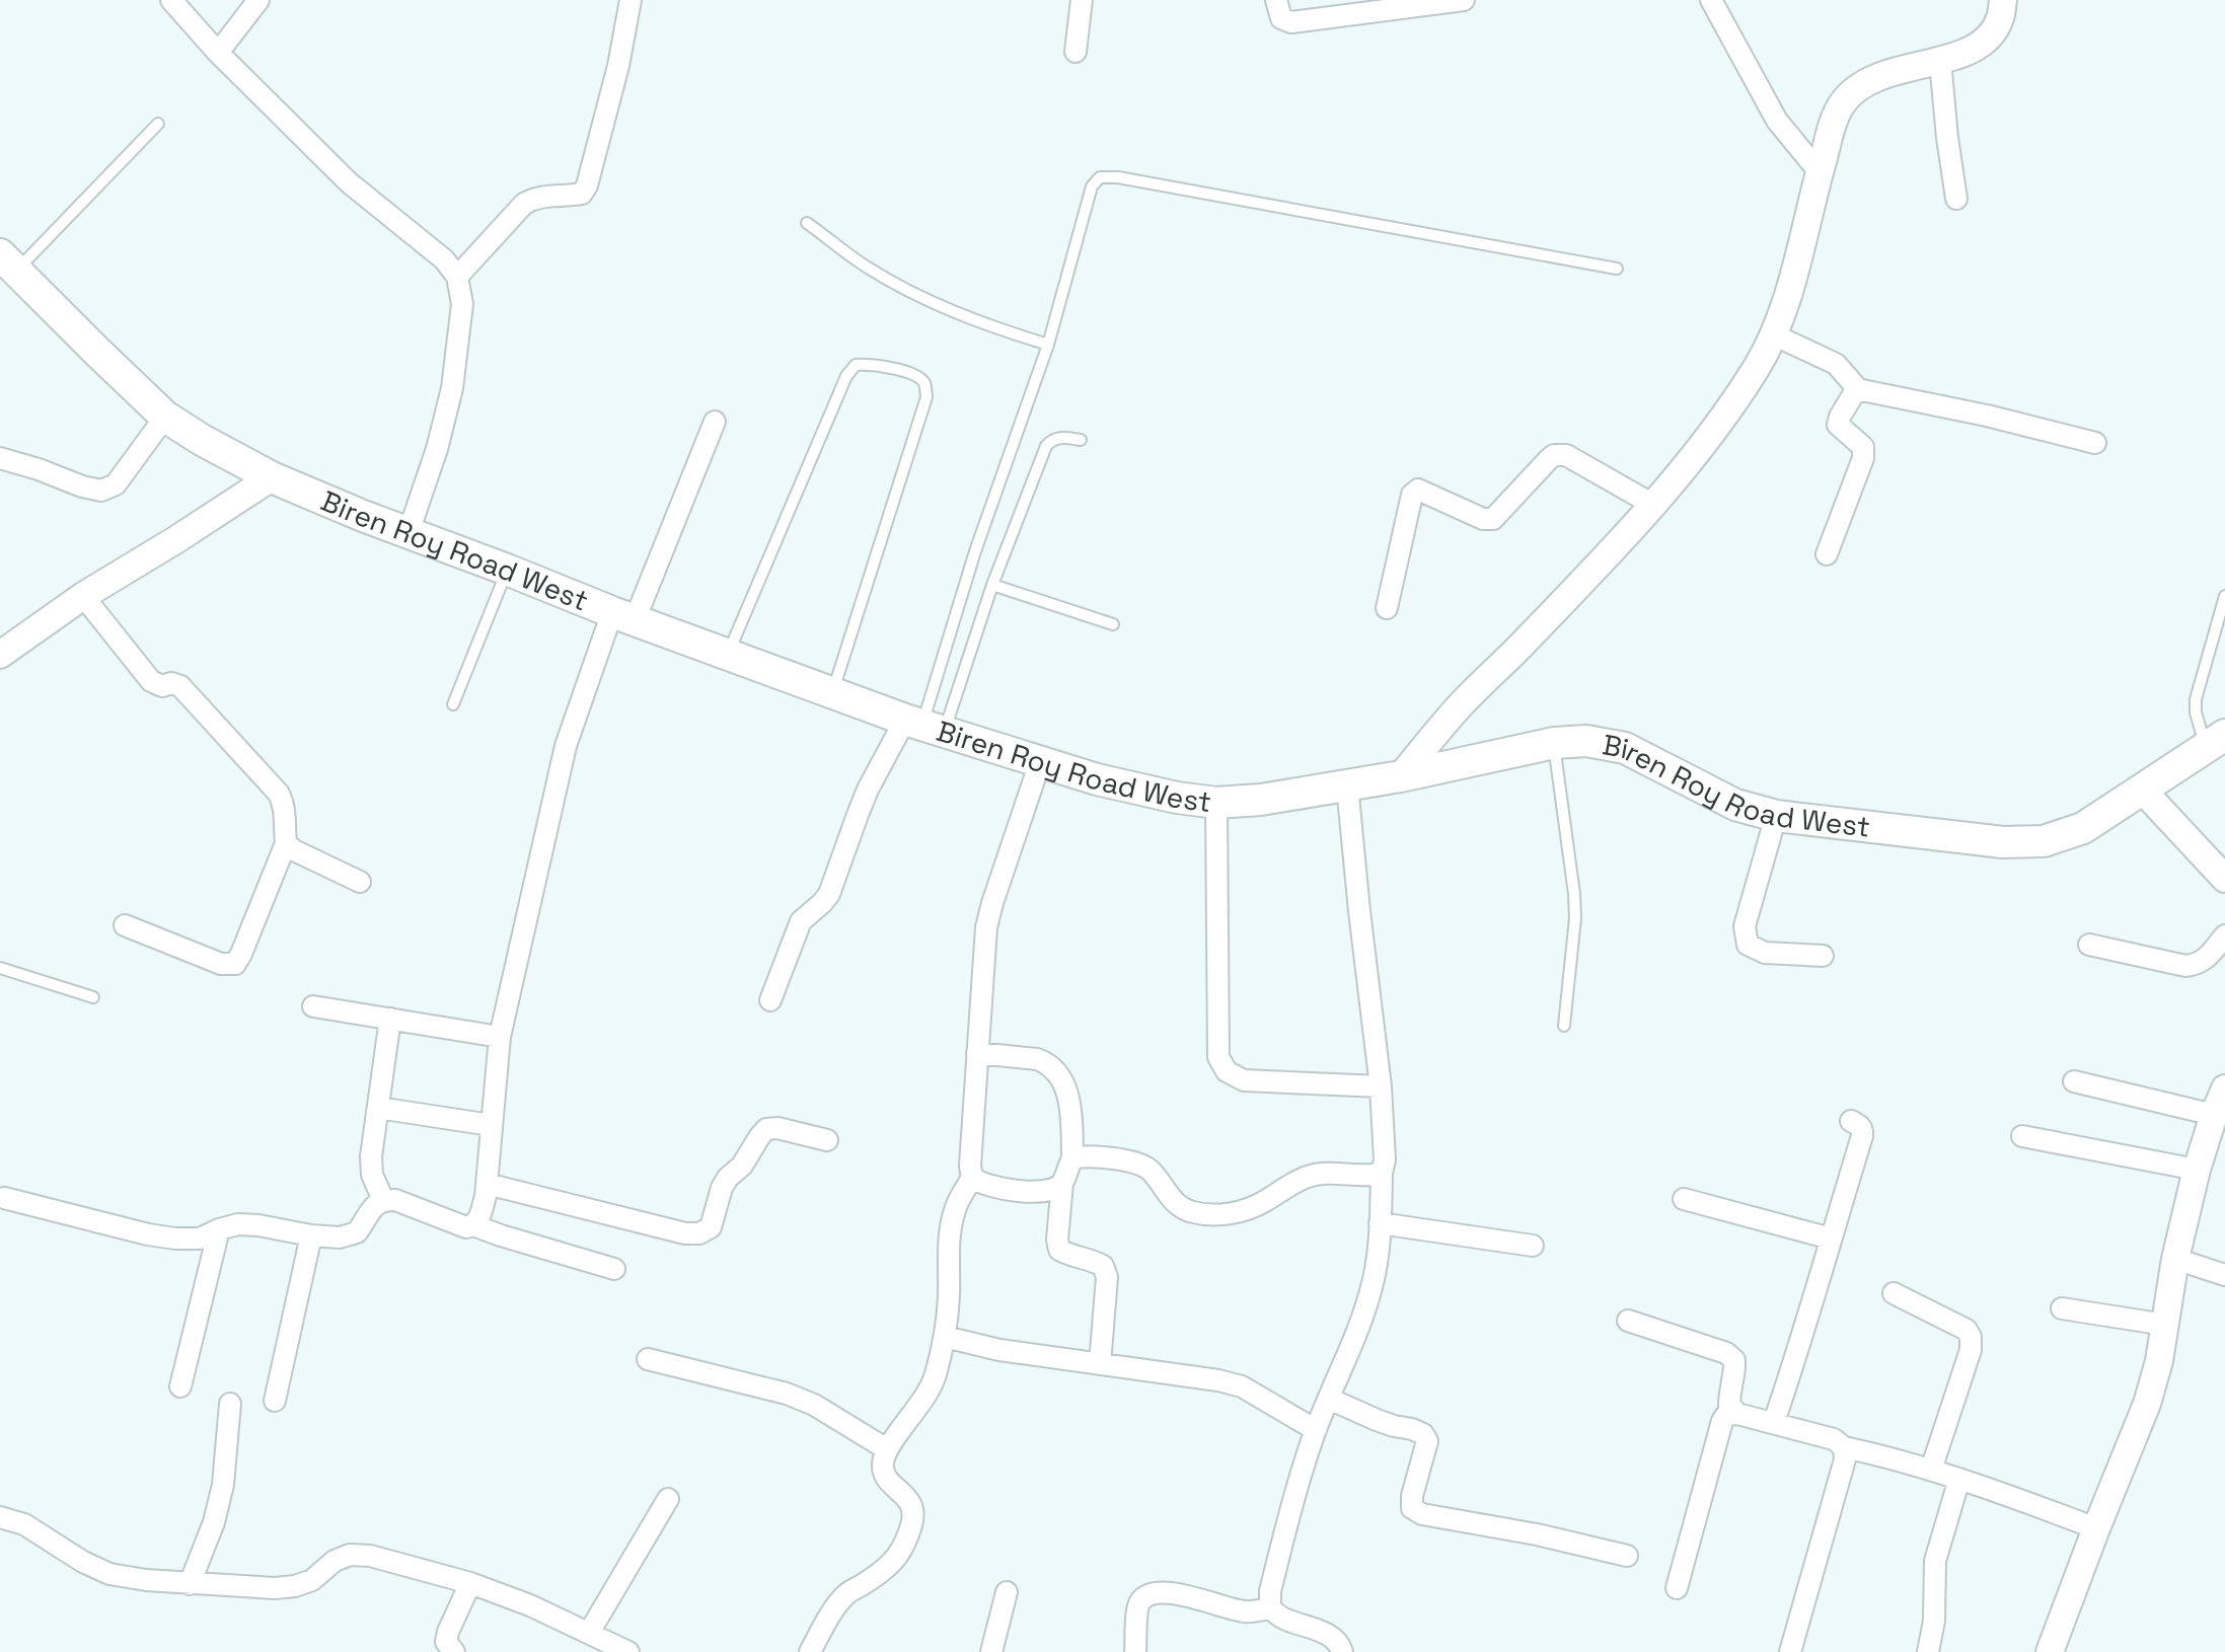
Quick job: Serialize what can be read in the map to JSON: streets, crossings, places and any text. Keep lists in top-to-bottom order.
{
  "streets": {
    "main road": ["Biren Roy Road West"]
  }
}
